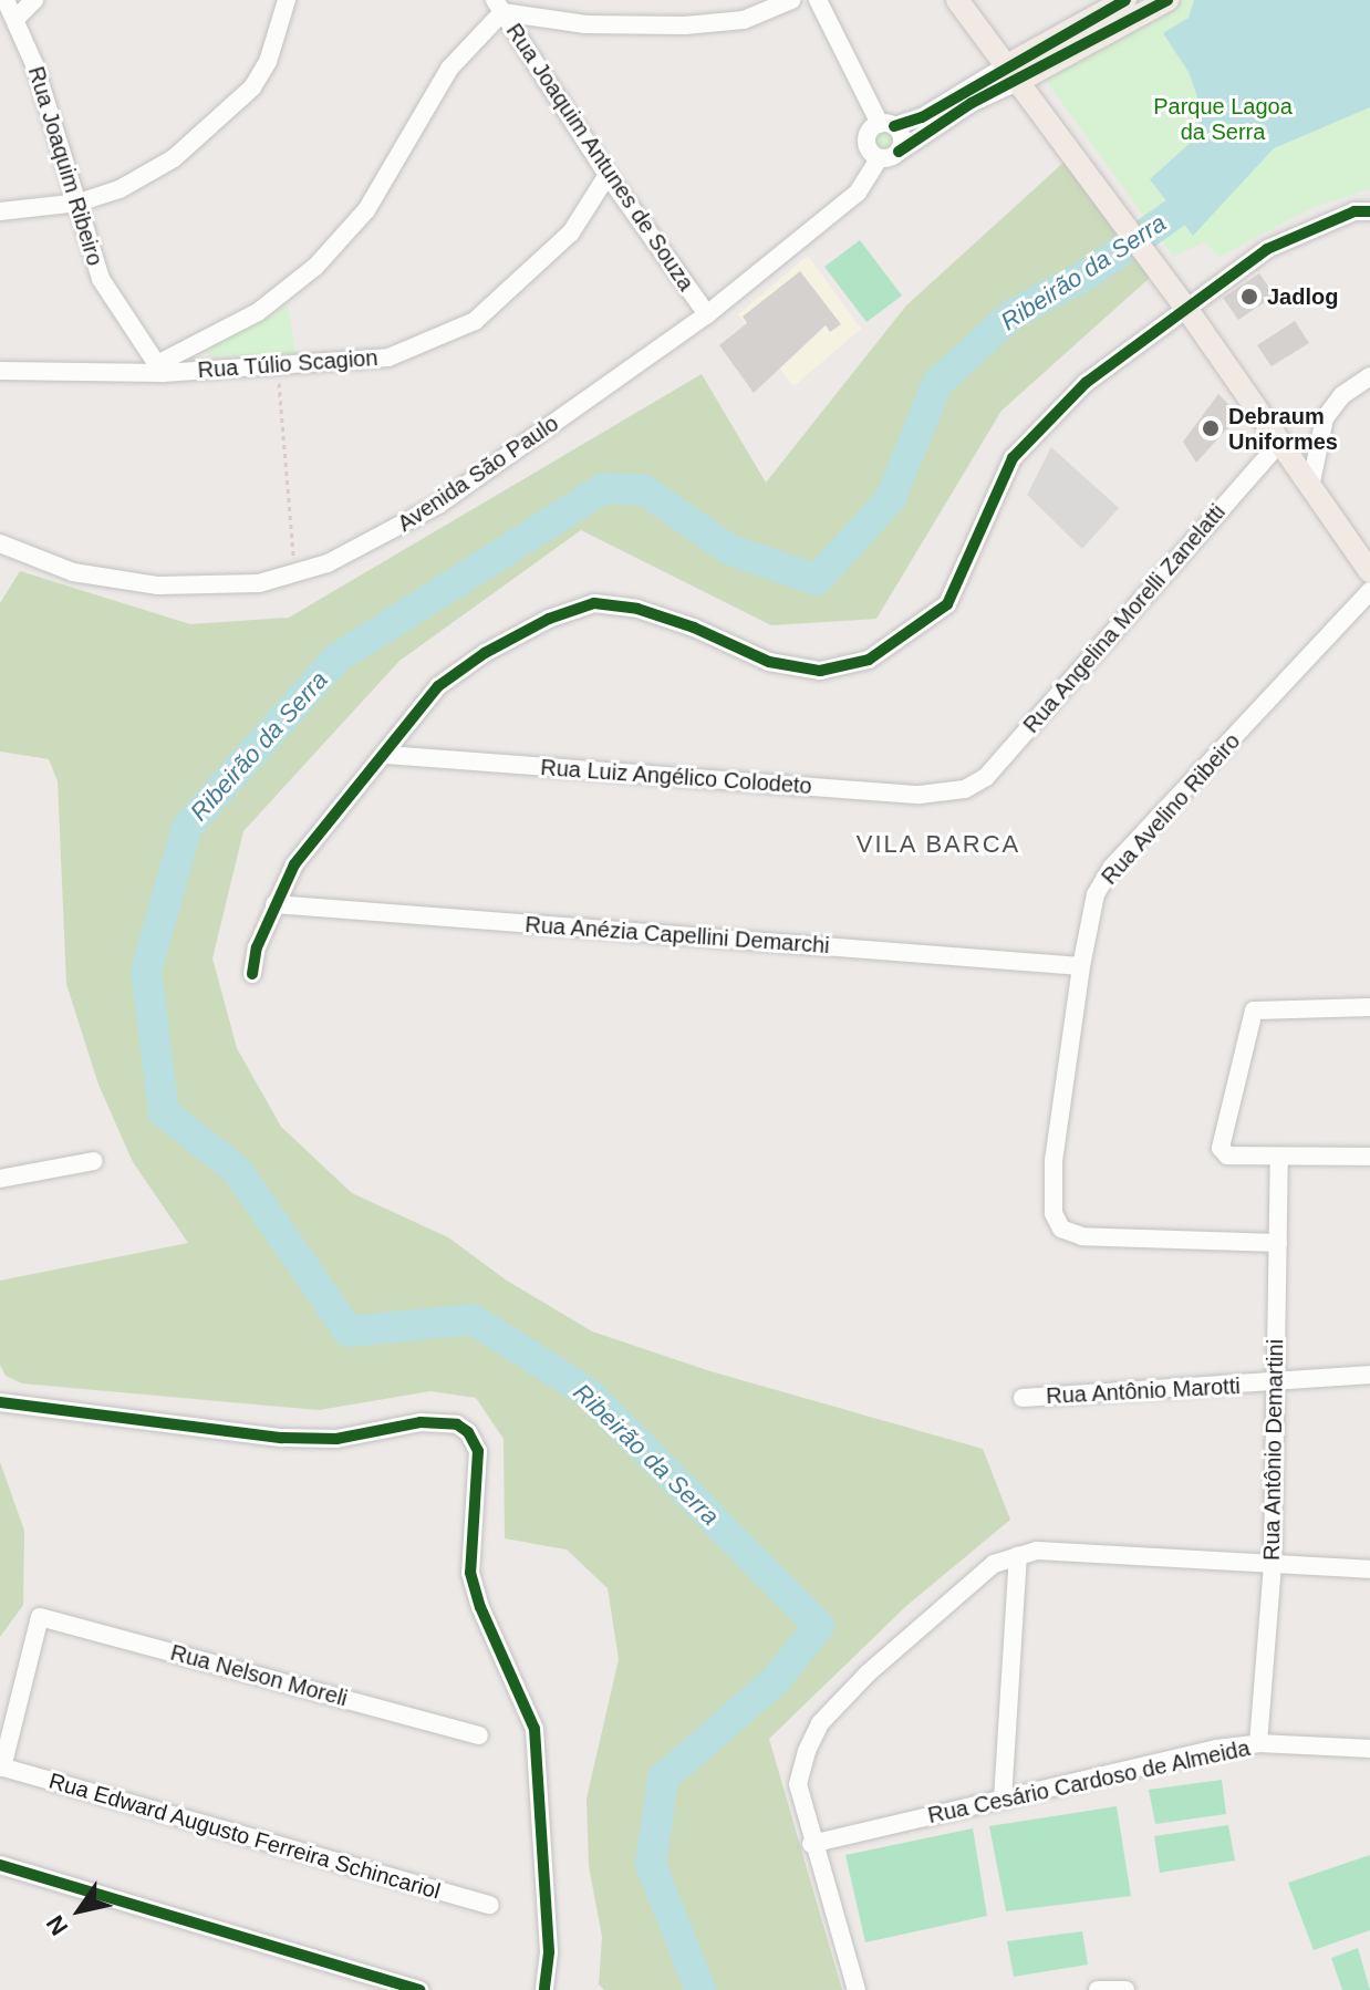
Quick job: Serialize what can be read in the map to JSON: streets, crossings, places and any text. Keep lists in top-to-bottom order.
{
  "streets": {
    "street": [
      "Rua Joaquim Antunes de Souza",
      "Rua Joaquim Ribeiro",
      "Rua Túlio Scagion",
      "Avenida São Paulo",
      "Rua Angelina Morelli Zanelatti",
      "Rua Luiz Angélico Colodeto",
      "Rua Avelino Ribeiro",
      "Rua Anézia Capellini Demarchi",
      "Rua Antônio Marotti",
      "Rua Antônio Demartini",
      "Rua Nelson Moreli",
      "Rua Cesário Cardoso de Almeida",
      "Rua Edward Augusto Ferreira Schincariol"
    ]
  },
  "crossings": [
    ["Rua Joaquim Antunes de Souza", "Rua Túlio Scagion"],
    ["Rua Joaquim Antunes de Souza", "Avenida São Paulo"],
    ["Rua Joaquim Ribeiro", "Rua Túlio Scagion"],
    ["Rua Angelina Morelli Zanelatti", "Rua Luiz Angélico Colodeto"],
    ["Rua Avelino Ribeiro", "Rua Anézia Capellini Demarchi"],
    ["Rua Avelino Ribeiro", "Rua Antônio Demartini"],
    ["Rua Antônio Marotti", "Rua Antônio Demartini"],
    ["Rua Antônio Demartini", "Rua Cesário Cardoso de Almeida"],
    ["Rua Nelson Moreli", "Rua Edward Augusto Ferreira Schincariol"]
  ],
  "districts": ["VILA BARCA"],
  "water": ["Ribeirão da Serra"],
  "parks": ["Parque Lagoa da Serra"],
  "places": ["Jadlog", "Debraum Uniformes"],
  "north": "bottom left"
}
